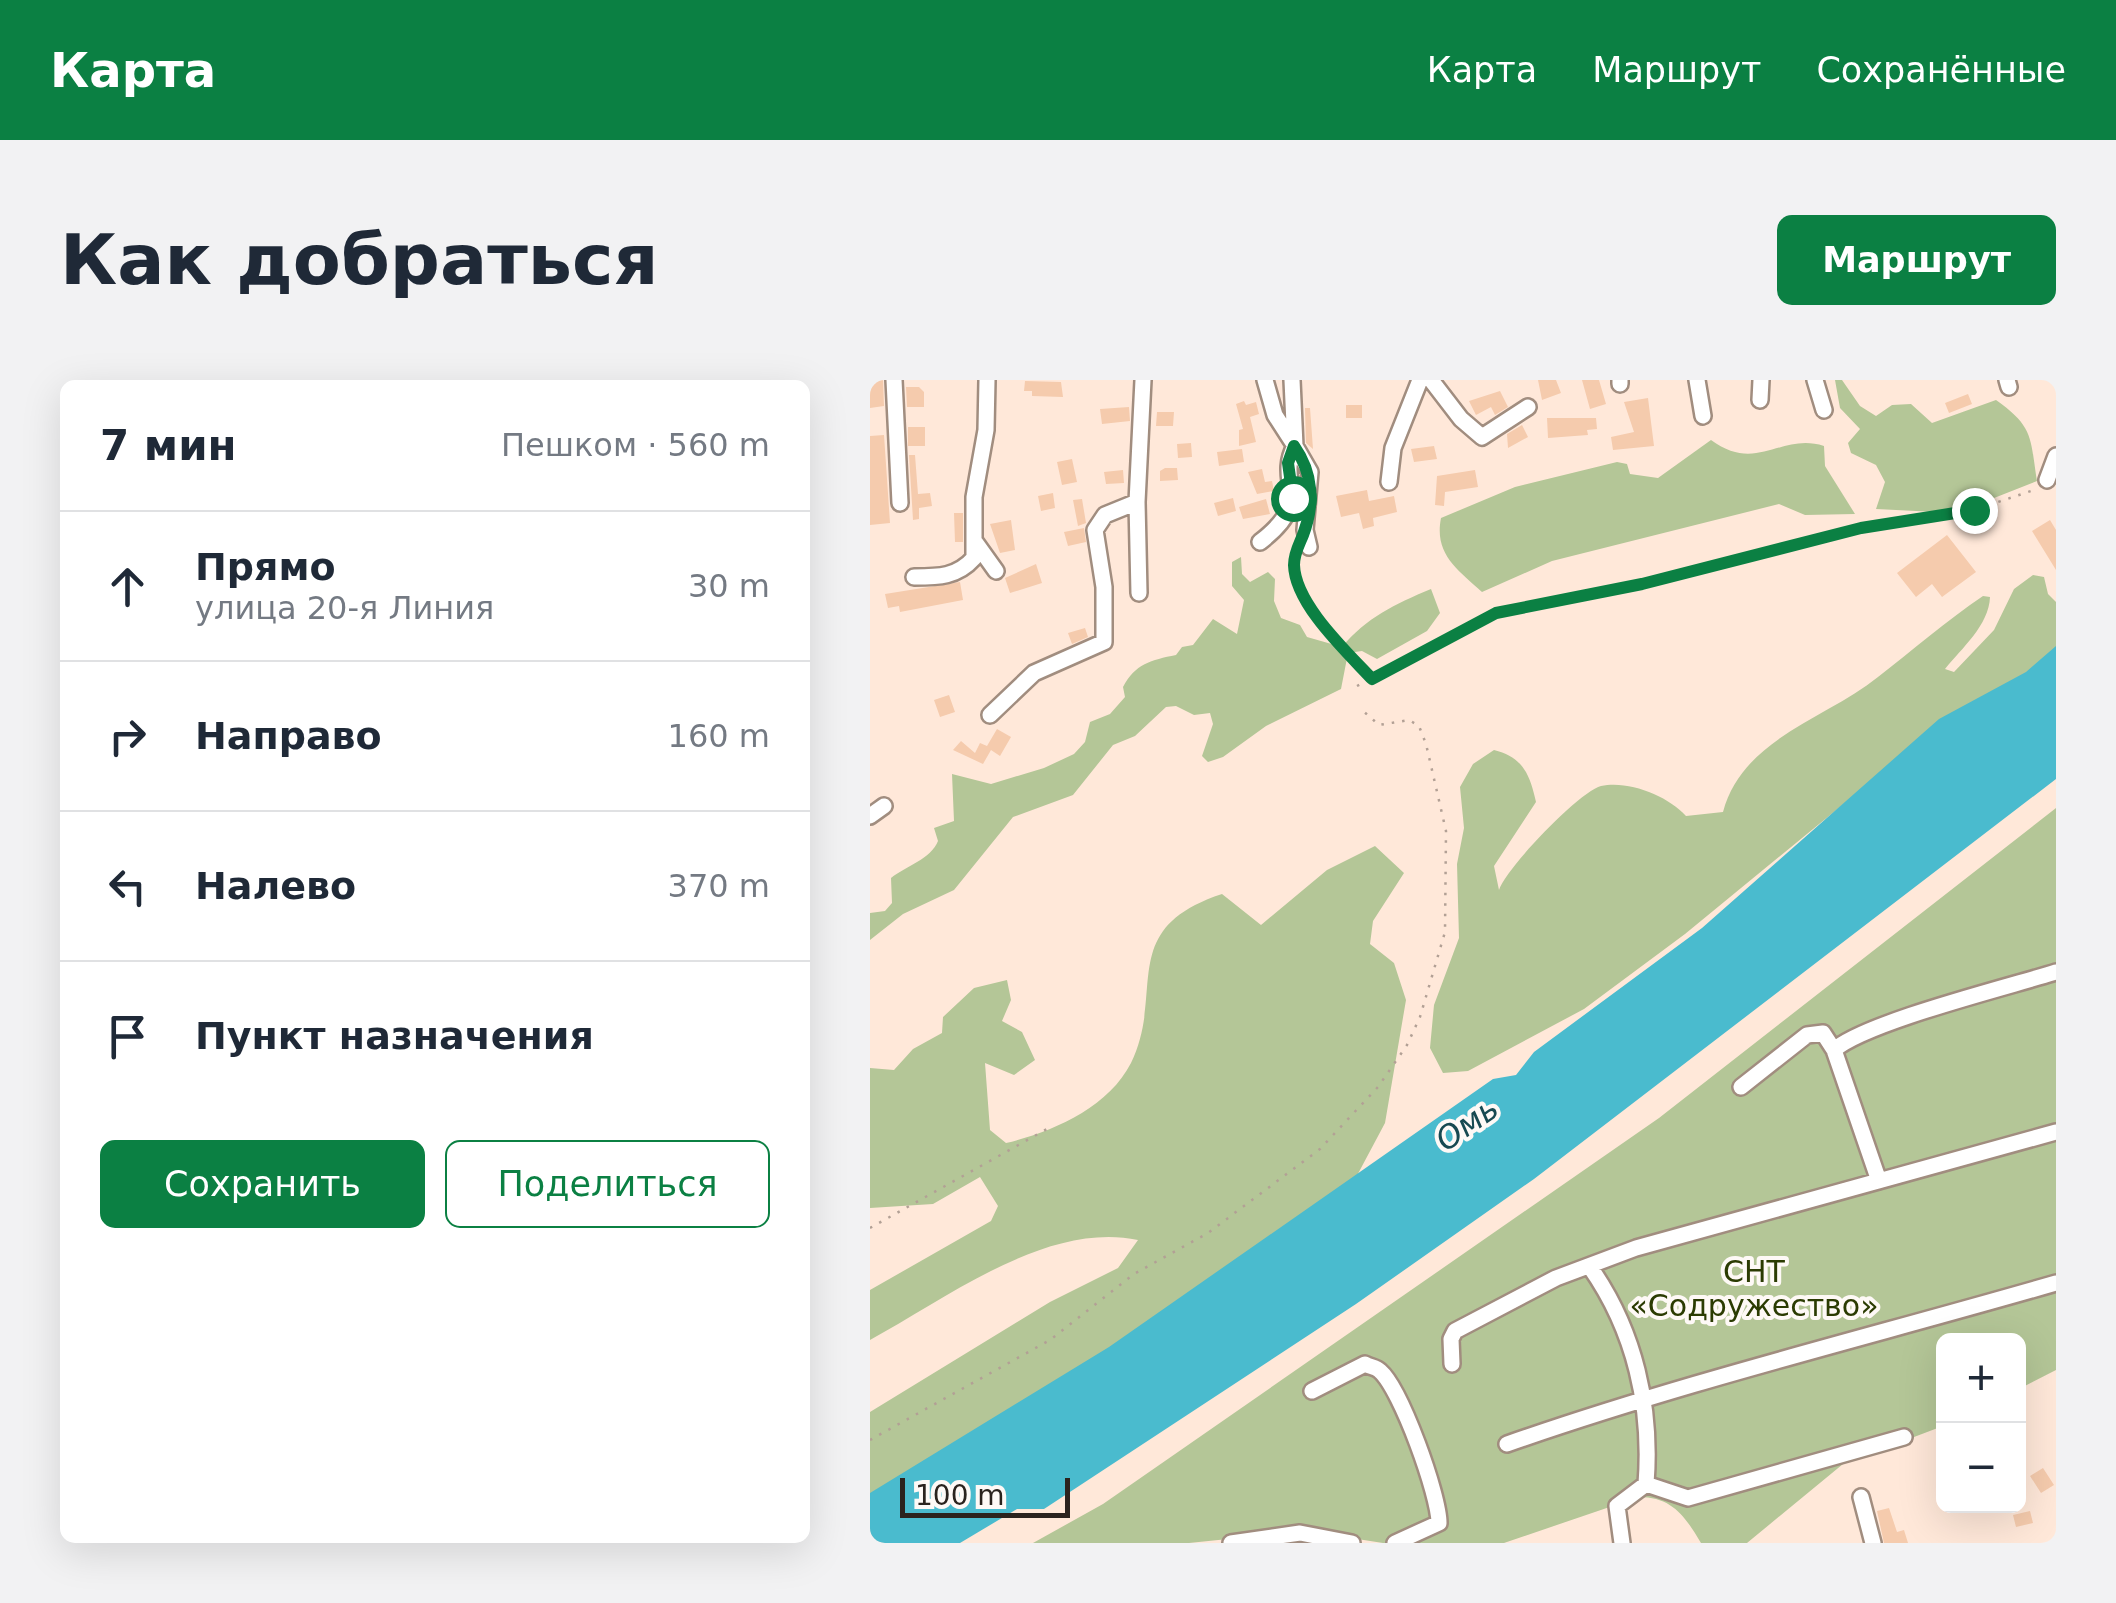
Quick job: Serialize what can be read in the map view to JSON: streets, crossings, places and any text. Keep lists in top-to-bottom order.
{
  "water": ["Омь"],
  "parks": ["СНТ «Содружество»"],
  "scale_bar": "100 m",
  "page": {
    "header": "Карта",
    "nav": ["Карта", "Маршрут", "Сохранённые"],
    "buttons": [
      "Маршрут",
      ["Сохранить", "Поделиться"]
    ],
    "title": "Как добраться",
    "heading": ["7 мин", "Пешком · 560 m"],
    "list": [
      ["Прямо", "улица 20-я Линия", "30 m"],
      ["Направо", "160 m"],
      ["Налево", "370 m"],
      "Пункт назначения"
    ],
    "map_buttons": ["+", "−"],
    "scale": "100 m"
  }
}
